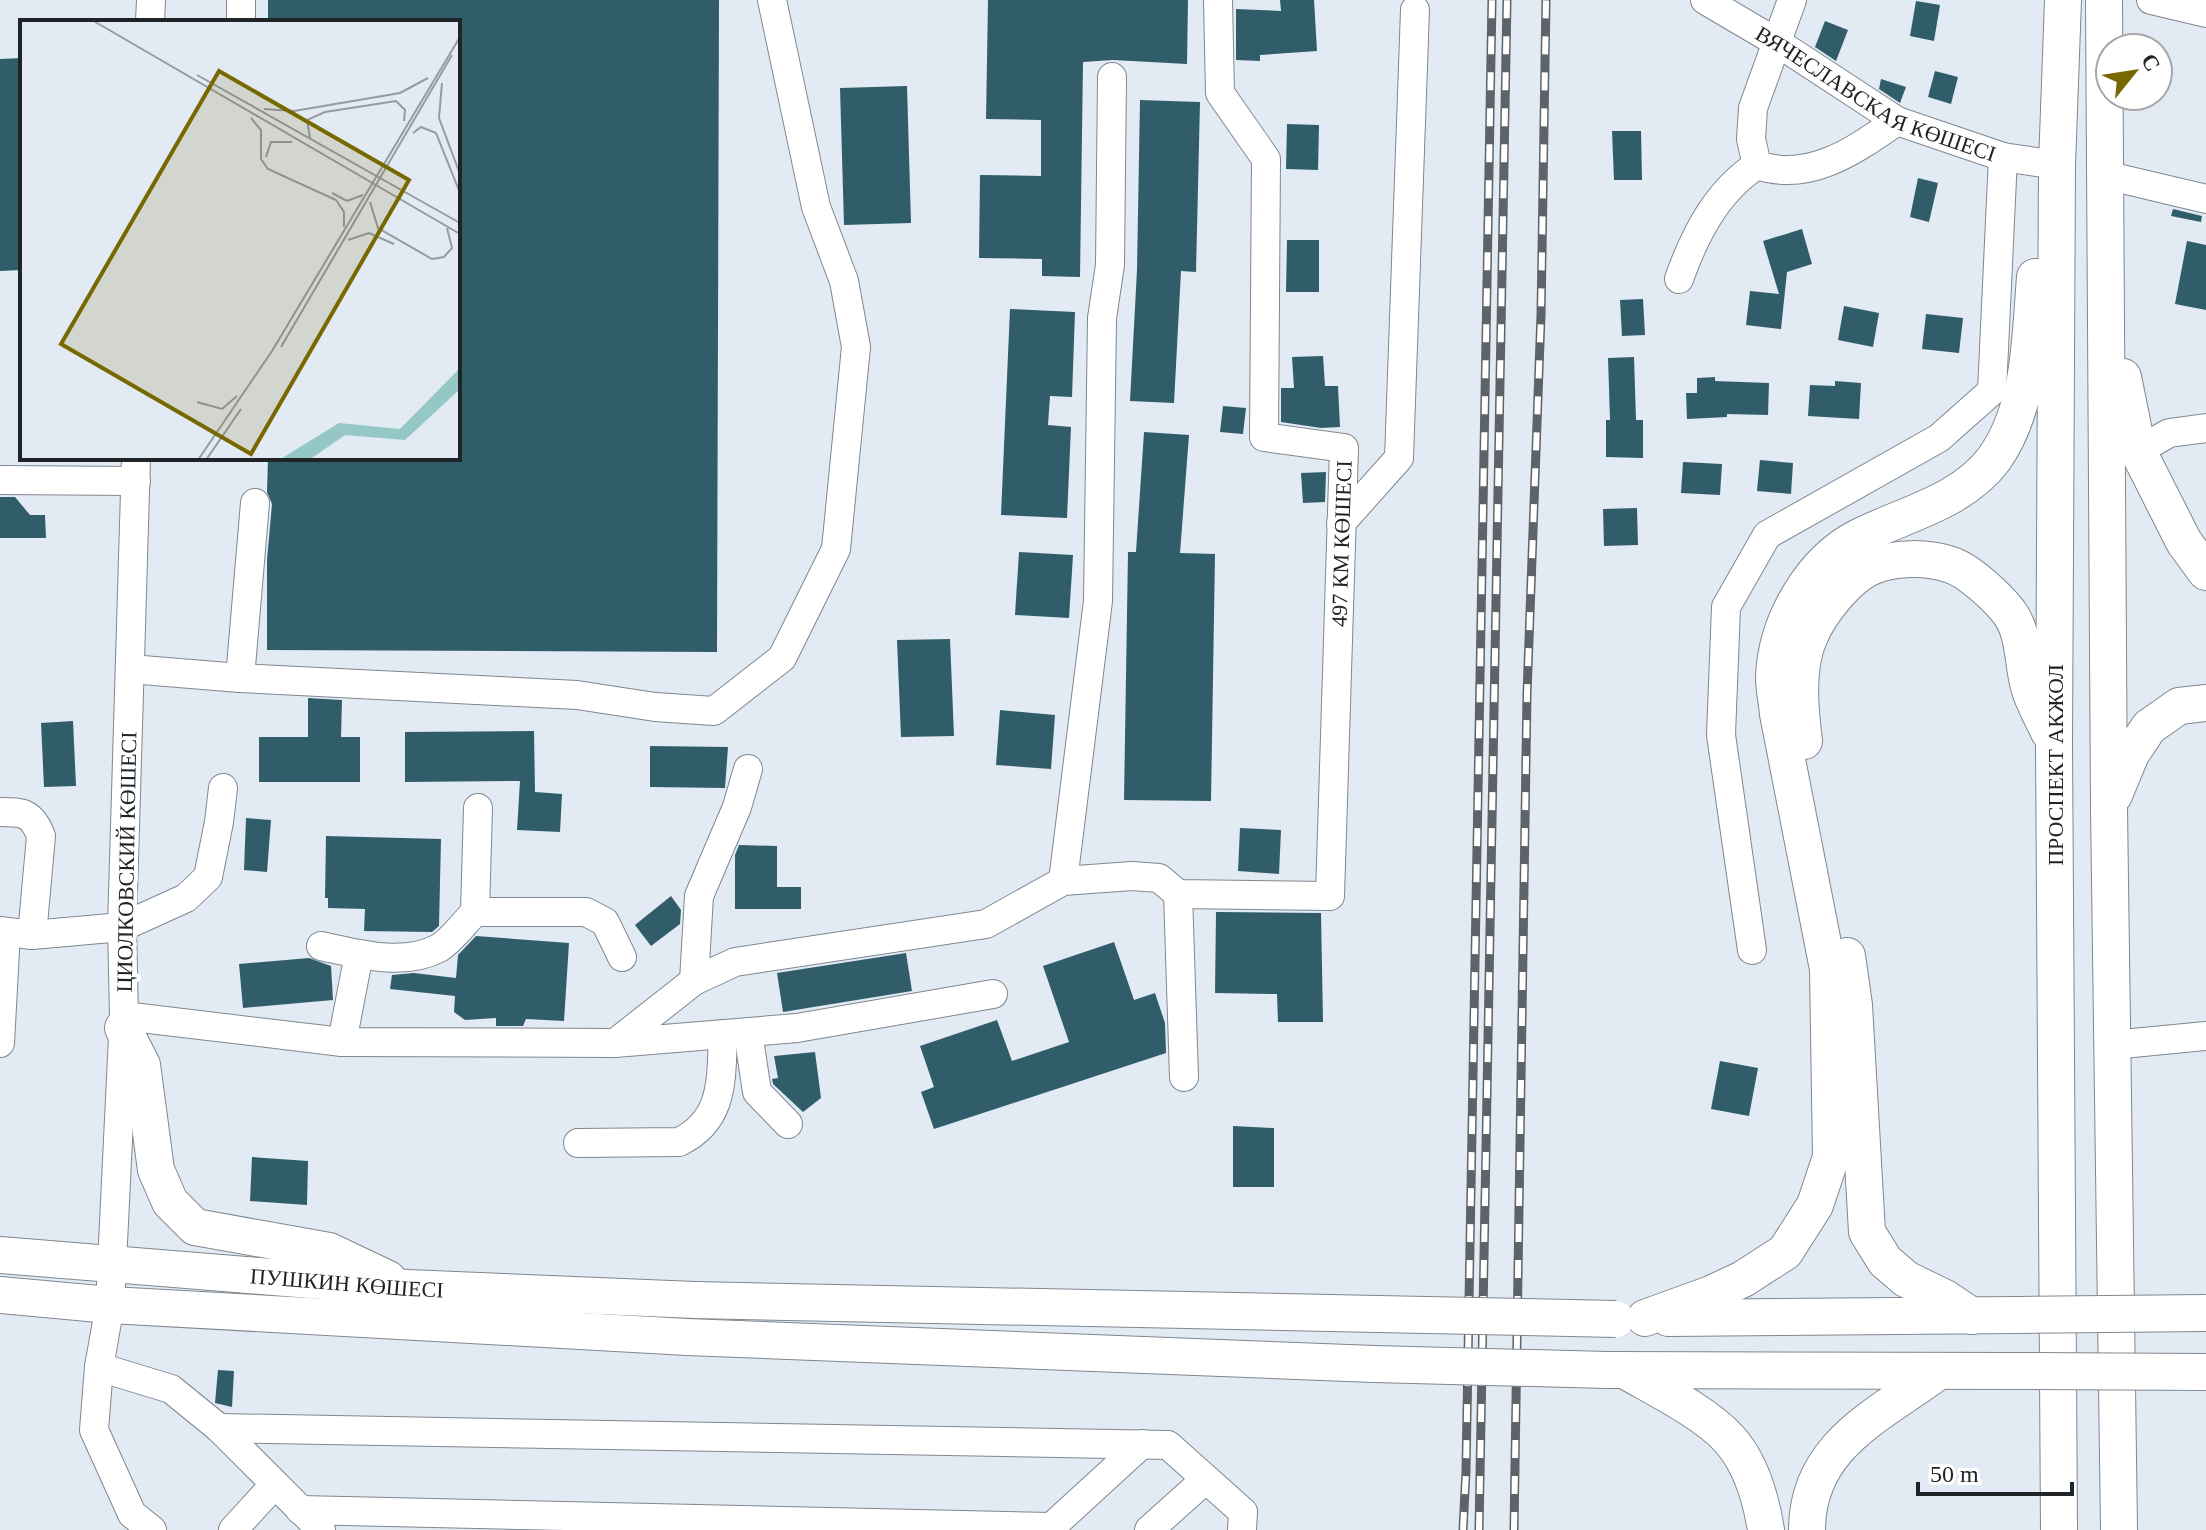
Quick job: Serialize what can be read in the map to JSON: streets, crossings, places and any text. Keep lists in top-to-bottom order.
{
  "streets": {
    "main road": ["ПРОСПЕКТ АКЖОЛ", "ПУШКИН КӨШЕСІ"],
    "street": ["ВЯЧЕСЛАВСКАЯ КӨШЕСІ", "497 КМ КӨШЕСІ", "ЦИОЛКОВСКИЙ КӨШЕСІ"]
  },
  "crossings": [
    ["ВЯЧЕСЛАВСКАЯ КӨШЕСІ", "ПРОСПЕКТ АКЖОЛ"],
    ["ЦИОЛКОВСКИЙ КӨШЕСІ", "ПУШКИН КӨШЕСІ"]
  ],
  "scale_bar": "50 m",
  "north": "top right"
}
